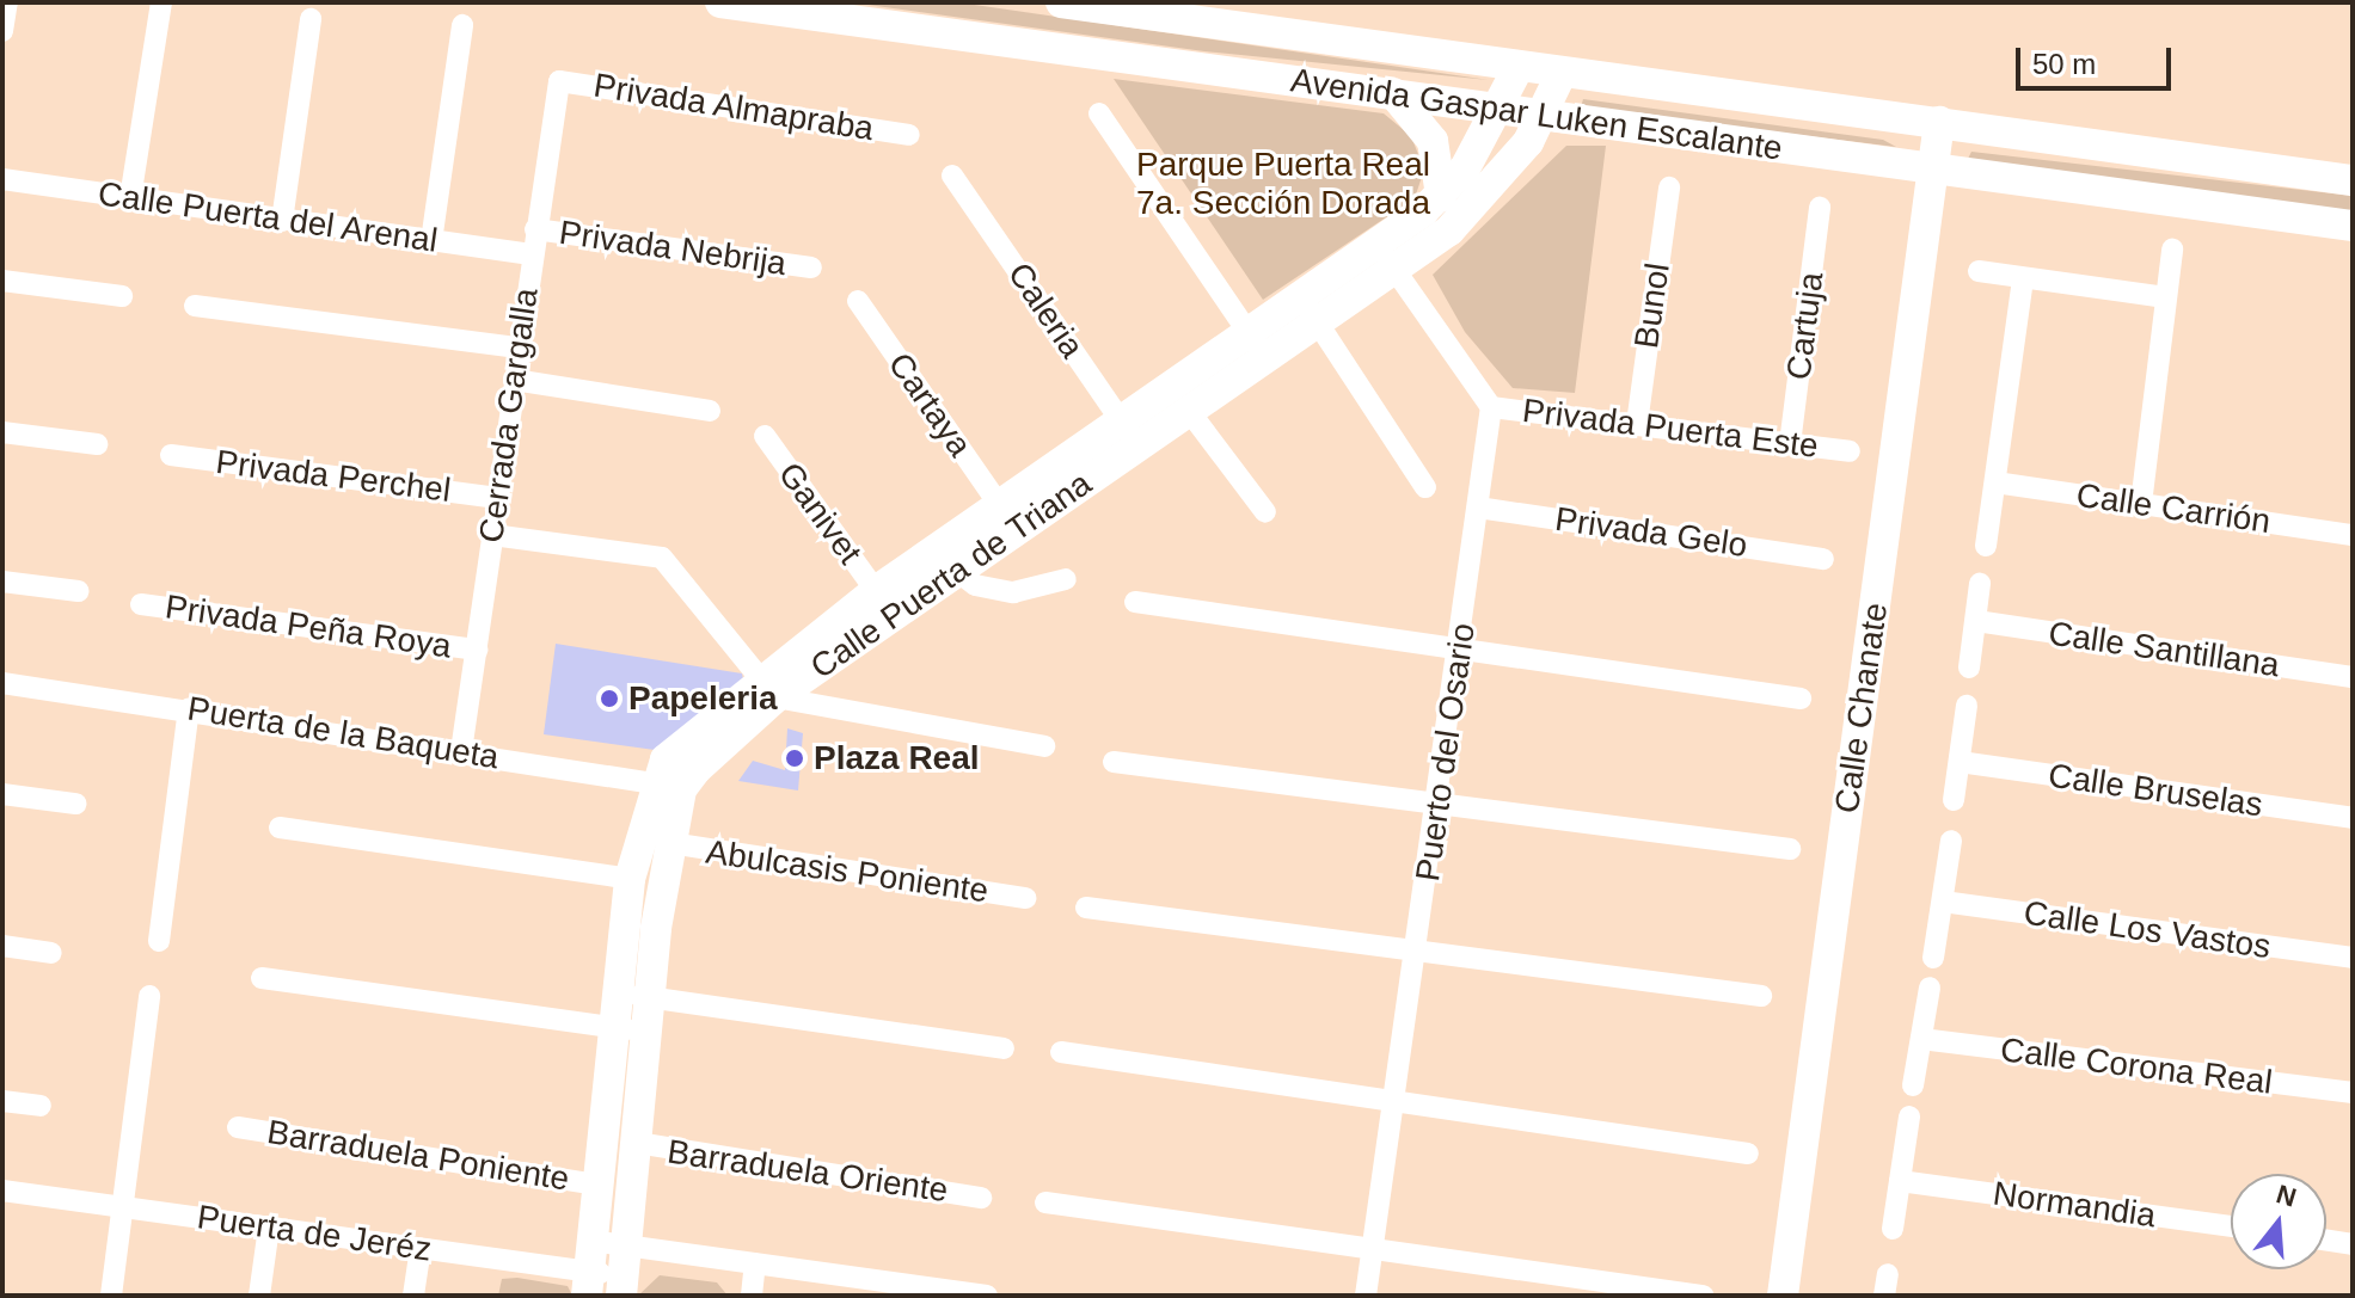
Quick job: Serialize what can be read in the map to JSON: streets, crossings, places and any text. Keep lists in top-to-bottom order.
{
  "streets": {
    "street": [
      "Privada Almapraba",
      "Avenida Gaspar Luken Escalante",
      "Calle Puerta del Arenal",
      "Privada Nebrija",
      "Bunol",
      "Caleria",
      "Cartuja",
      "Cartaya",
      "Cerrada Gargalla",
      "Privada Puerta Este",
      "Privada Perchel",
      "Calle Carrión",
      "Ganivet",
      "Privada Gelo",
      "Calle Puerta de Triana",
      "Privada Peña Roya",
      "Calle Santillana",
      "Calle Chanate",
      "Puerta de la Baqueta",
      "Puerto del Osario",
      "Calle Bruselas",
      "Abulcasis Poniente",
      "Calle Los Vastos",
      "Calle Corona Real",
      "Barraduela Poniente",
      "Barraduela Oriente",
      "Normandia",
      "Puerta de Jeréz"
    ]
  },
  "crossings": [
    ["Privada Almapraba", "Cerrada Gargalla"],
    ["Avenida Gaspar Luken Escalante", "Calle Puerta de Triana"],
    ["Avenida Gaspar Luken Escalante", "Calle Chanate"],
    ["Calle Puerta del Arenal", "Cerrada Gargalla"],
    ["Privada Nebrija", "Cerrada Gargalla"],
    ["Bunol", "Privada Puerta Este"],
    ["Caleria", "Calle Puerta de Triana"],
    ["Cartuja", "Privada Puerta Este"],
    ["Cartaya", "Calle Puerta de Triana"],
    ["Cerrada Gargalla", "Privada Perchel"],
    ["Cerrada Gargalla", "Privada Peña Roya"],
    ["Cerrada Gargalla", "Puerta de la Baqueta"],
    ["Privada Puerta Este", "Puerto del Osario"],
    ["Ganivet", "Calle Puerta de Triana"],
    ["Privada Gelo", "Puerto del Osario"],
    ["Calle Puerta de Triana", "Puerta de la Baqueta"]
  ],
  "parks": ["Parque Puerta Real 7a. Sección Dorada"],
  "places": ["Papeleria", "Plaza Real"],
  "scale_bar": "50 m",
  "north": "top"
}
